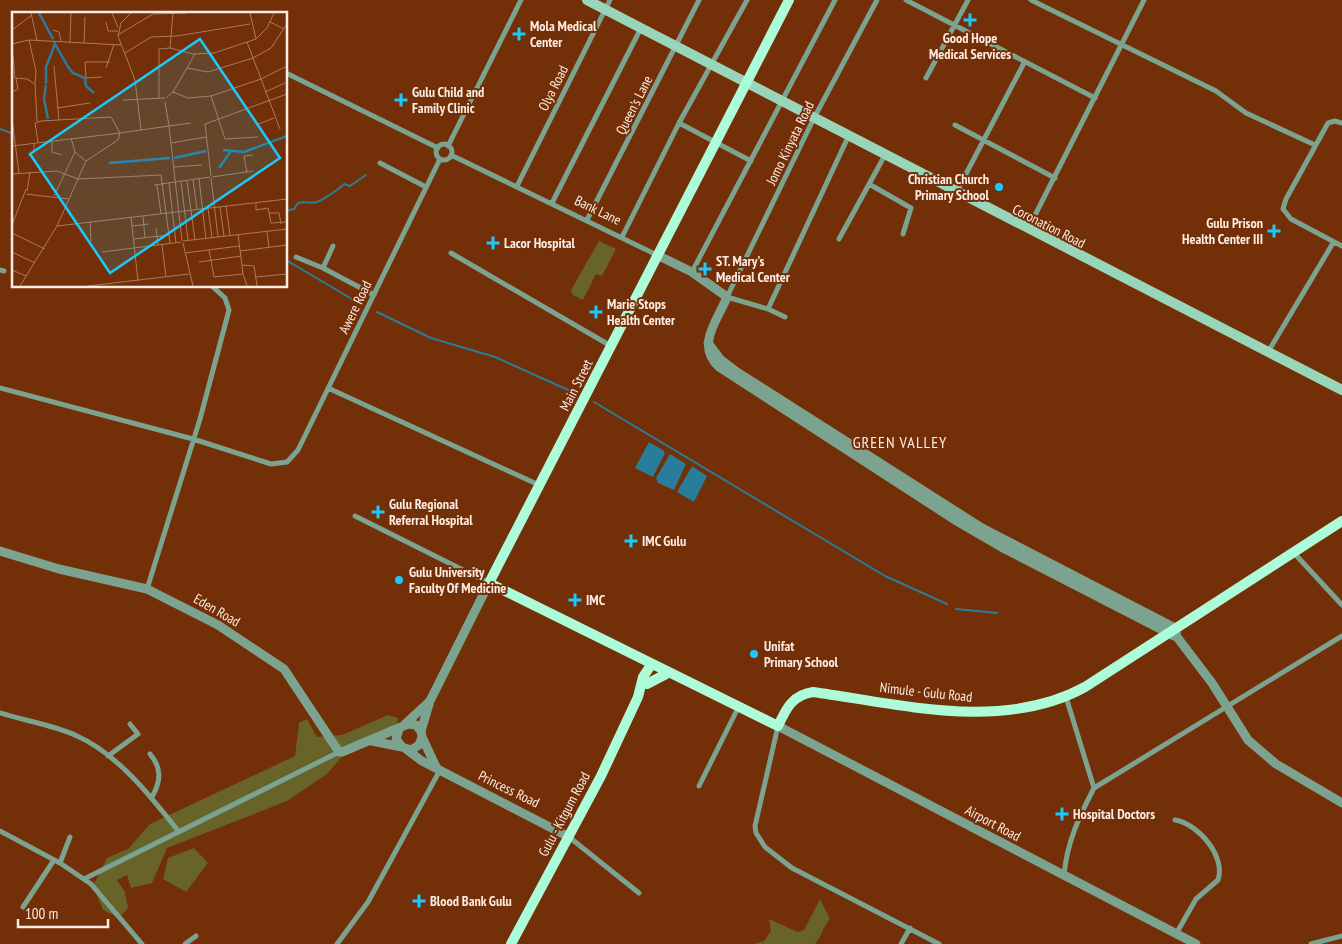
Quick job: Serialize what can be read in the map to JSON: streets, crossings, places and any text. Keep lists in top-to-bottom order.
{
  "streets": {
    "main road": [
      "Coronation Road",
      "Main Street",
      "Nimule - Gulu Road",
      "Gulu - Kitgum Road"
    ],
    "street": [
      "Olya Road",
      "Queen's Lane",
      "Jomo Kinyata Road",
      "Bank Lane",
      "Awere Road",
      "Eden Road",
      "Princess Road",
      "Airport Road"
    ]
  },
  "crossings": [
    ["Olya Road", "Bank Lane"],
    ["Olya Road", "Coronation Road"],
    ["Queen's Lane", "Bank Lane"],
    ["Queen's Lane", "Coronation Road"],
    ["Jomo Kinyata Road", "Bank Lane"],
    ["Jomo Kinyata Road", "Coronation Road"],
    ["Bank Lane", "Awere Road"],
    ["Bank Lane", "Main Street"],
    ["Coronation Road", "Main Street"],
    ["Nimule - Gulu Road", "Airport Road"],
    ["Princess Road", "Gulu - Kitgum Road"]
  ],
  "districts": ["GREEN VALLEY"],
  "places": {
    "health": [
      "Good Hope Medical Services",
      "Mola Medical Center",
      "Gulu Child and Family Clinic",
      "Gulu Prison Health Center III",
      "Lacor Hospital",
      "ST. Mary's Medical Center",
      "Marie Stops Health Center",
      "Gulu Regional Referral Hospital",
      "IMC Gulu",
      "IMC",
      "Hospital Doctors",
      "Blood Bank Gulu"
    ],
    "other": ["Christian Church Primary School", "Gulu University Faculty Of Medicine", "Unifat Primary School"]
  },
  "scale_bar": "100 m"
}
